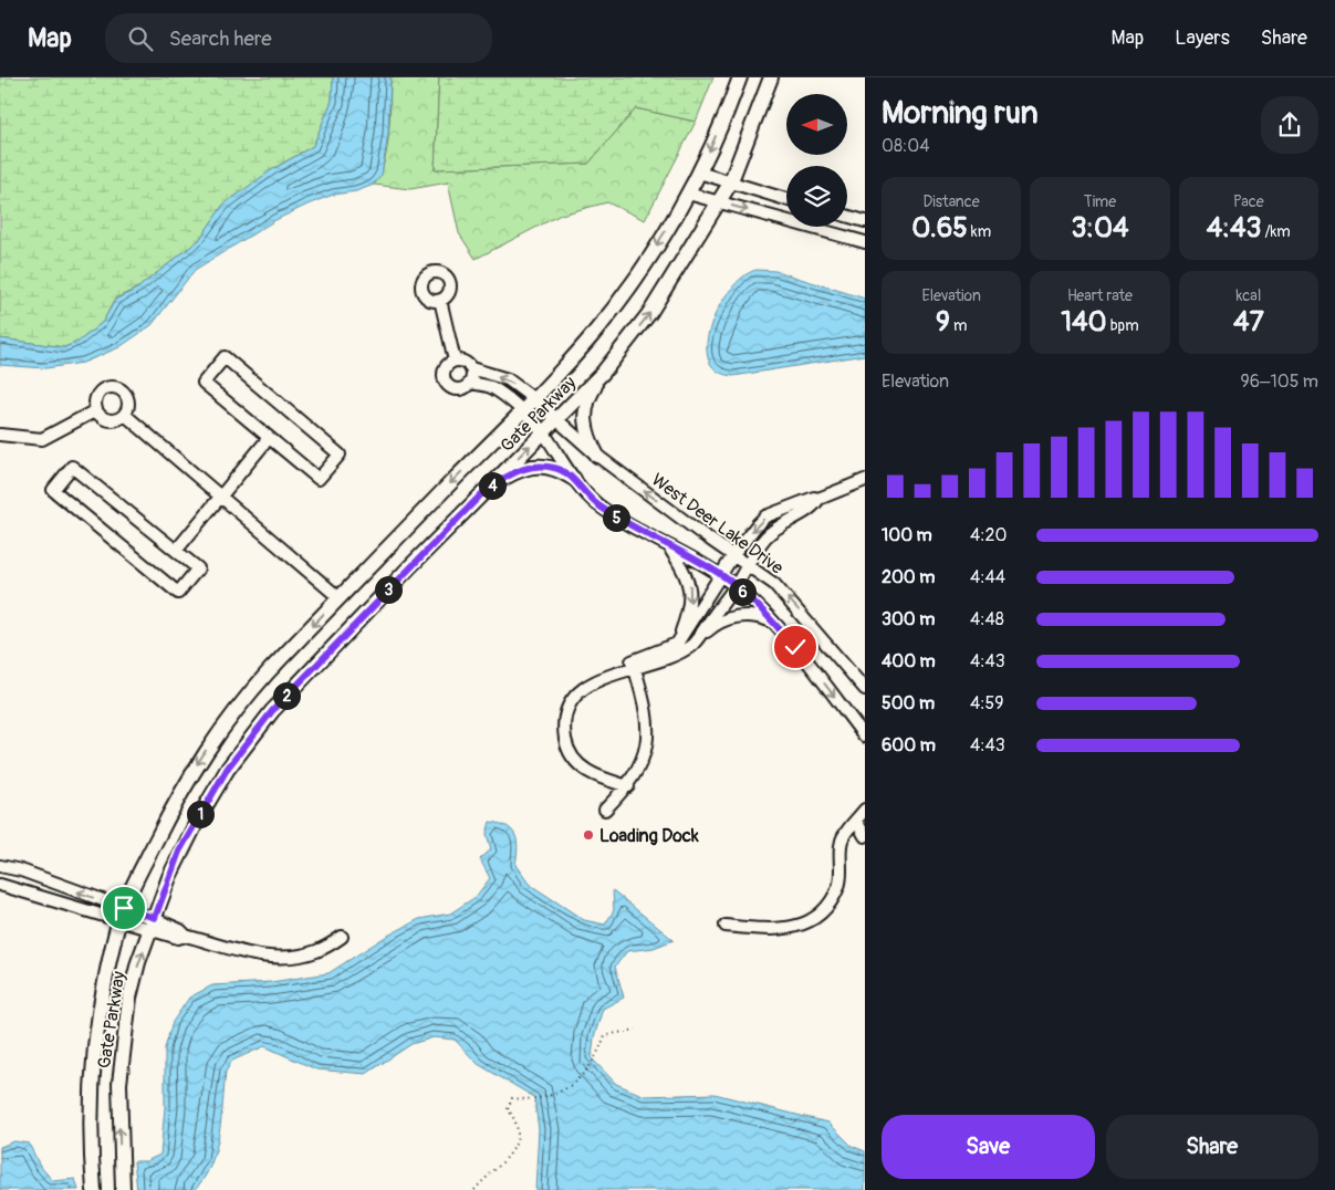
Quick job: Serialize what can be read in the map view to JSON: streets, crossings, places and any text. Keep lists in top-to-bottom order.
{
  "streets": {
    "main road": ["Gate Parkway"],
    "street": ["West Deer Lake Drive"]
  },
  "crossings": [
    ["Gate Parkway", "West Deer Lake Drive"]
  ],
  "places": ["Loading Dock"],
  "north": "left",
  "page": {
    "header": "Map",
    "search": "Search here",
    "nav": ["Map", "Layers", "Share"],
    "heading": ["Morning run", "08:04"],
    "stats": [
      ["Distance", "0.65 km"],
      ["Time", "3:04"],
      ["Pace", "4:43 /km"],
      ["Elevation", "9 m"],
      ["Heart rate", "140 bpm"],
      ["kcal", "47"]
    ],
    "chart": ["Elevation", "96–105 m"],
    "pins": [
      "4",
      "5",
      "3",
      "6",
      "2",
      "1"
    ],
    "list": [
      {
        "name": "100 m",
        "note": "4:20"
      },
      {
        "name": "200 m",
        "note": "4:44"
      },
      {
        "name": "300 m",
        "note": "4:48"
      },
      {
        "name": "400 m",
        "note": "4:43"
      },
      {
        "name": "500 m",
        "note": "4:59"
      },
      {
        "name": "600 m",
        "note": "4:43"
      }
    ],
    "buttons": ["Save", "Share"]
  }
}
